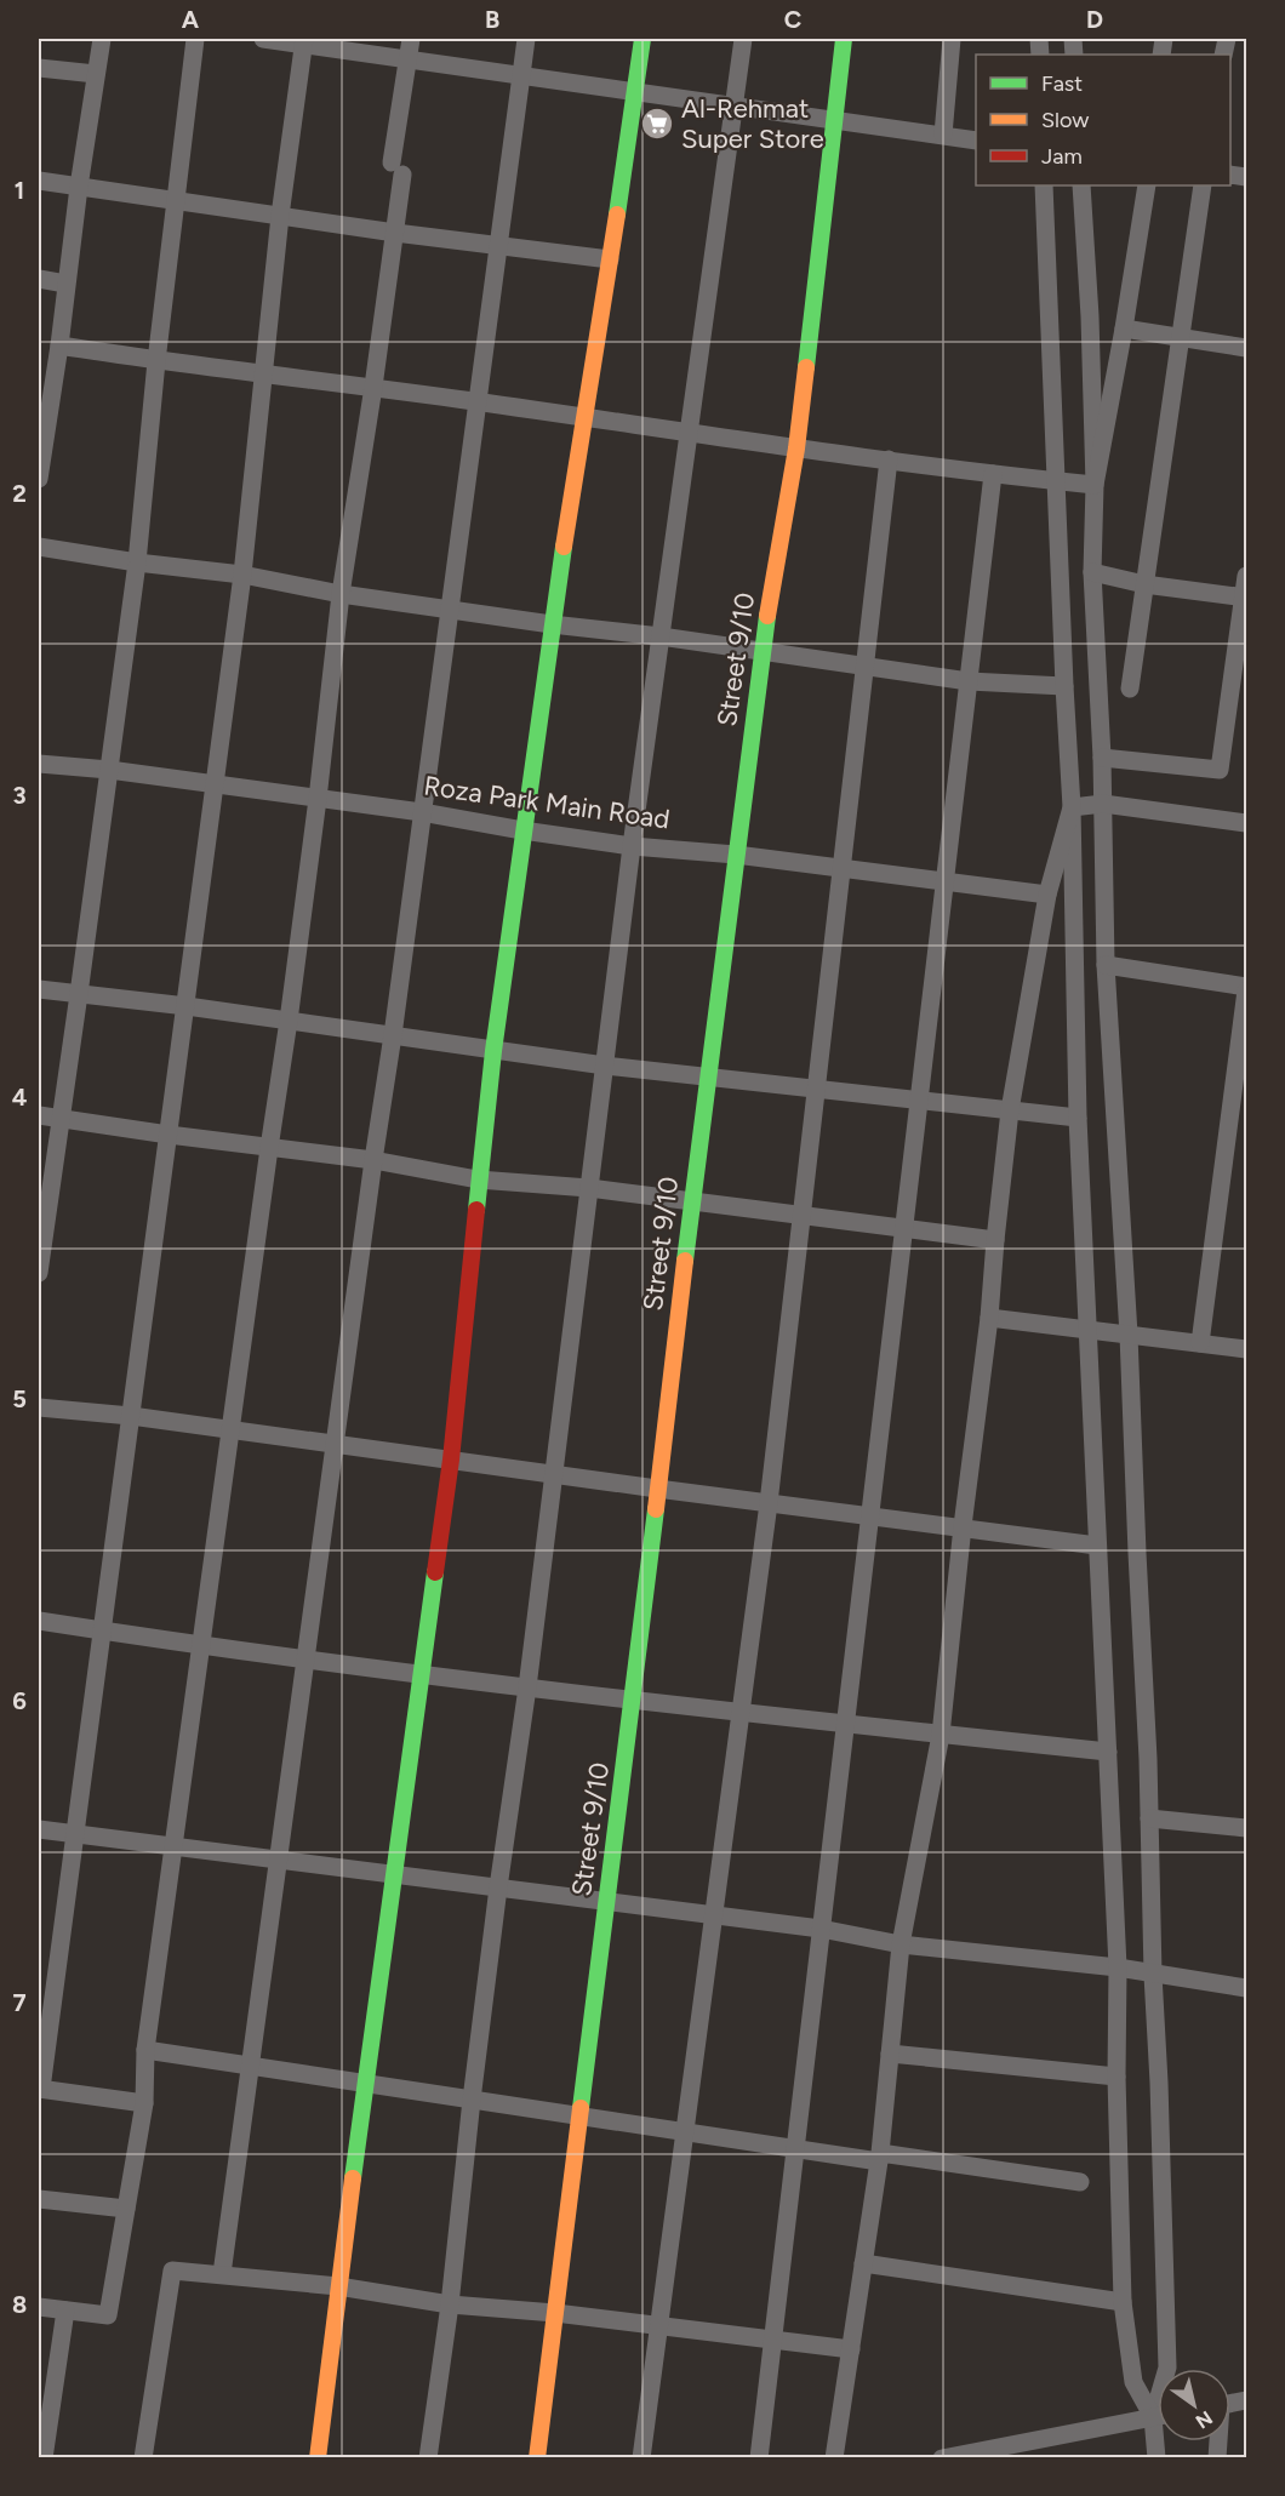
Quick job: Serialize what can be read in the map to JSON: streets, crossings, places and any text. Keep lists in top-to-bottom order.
{
  "streets": {
    "street": ["Street 9/10", "Roza Park Main Road"]
  },
  "crossings": [
    ["Street 9/10", "Roza Park Main Road"]
  ],
  "places": {
    "supermarket": ["Al-Rehmat Super Store"]
  },
  "legend": ["Fast", "Slow", "Jam"],
  "north": "bottom right",
  "grid": {
    "columns": [
      "A",
      "B",
      "C",
      "D"
    ],
    "rows": [
      "1",
      "2",
      "3",
      "4",
      "5",
      "6",
      "7",
      "8"
    ]
  }
}
